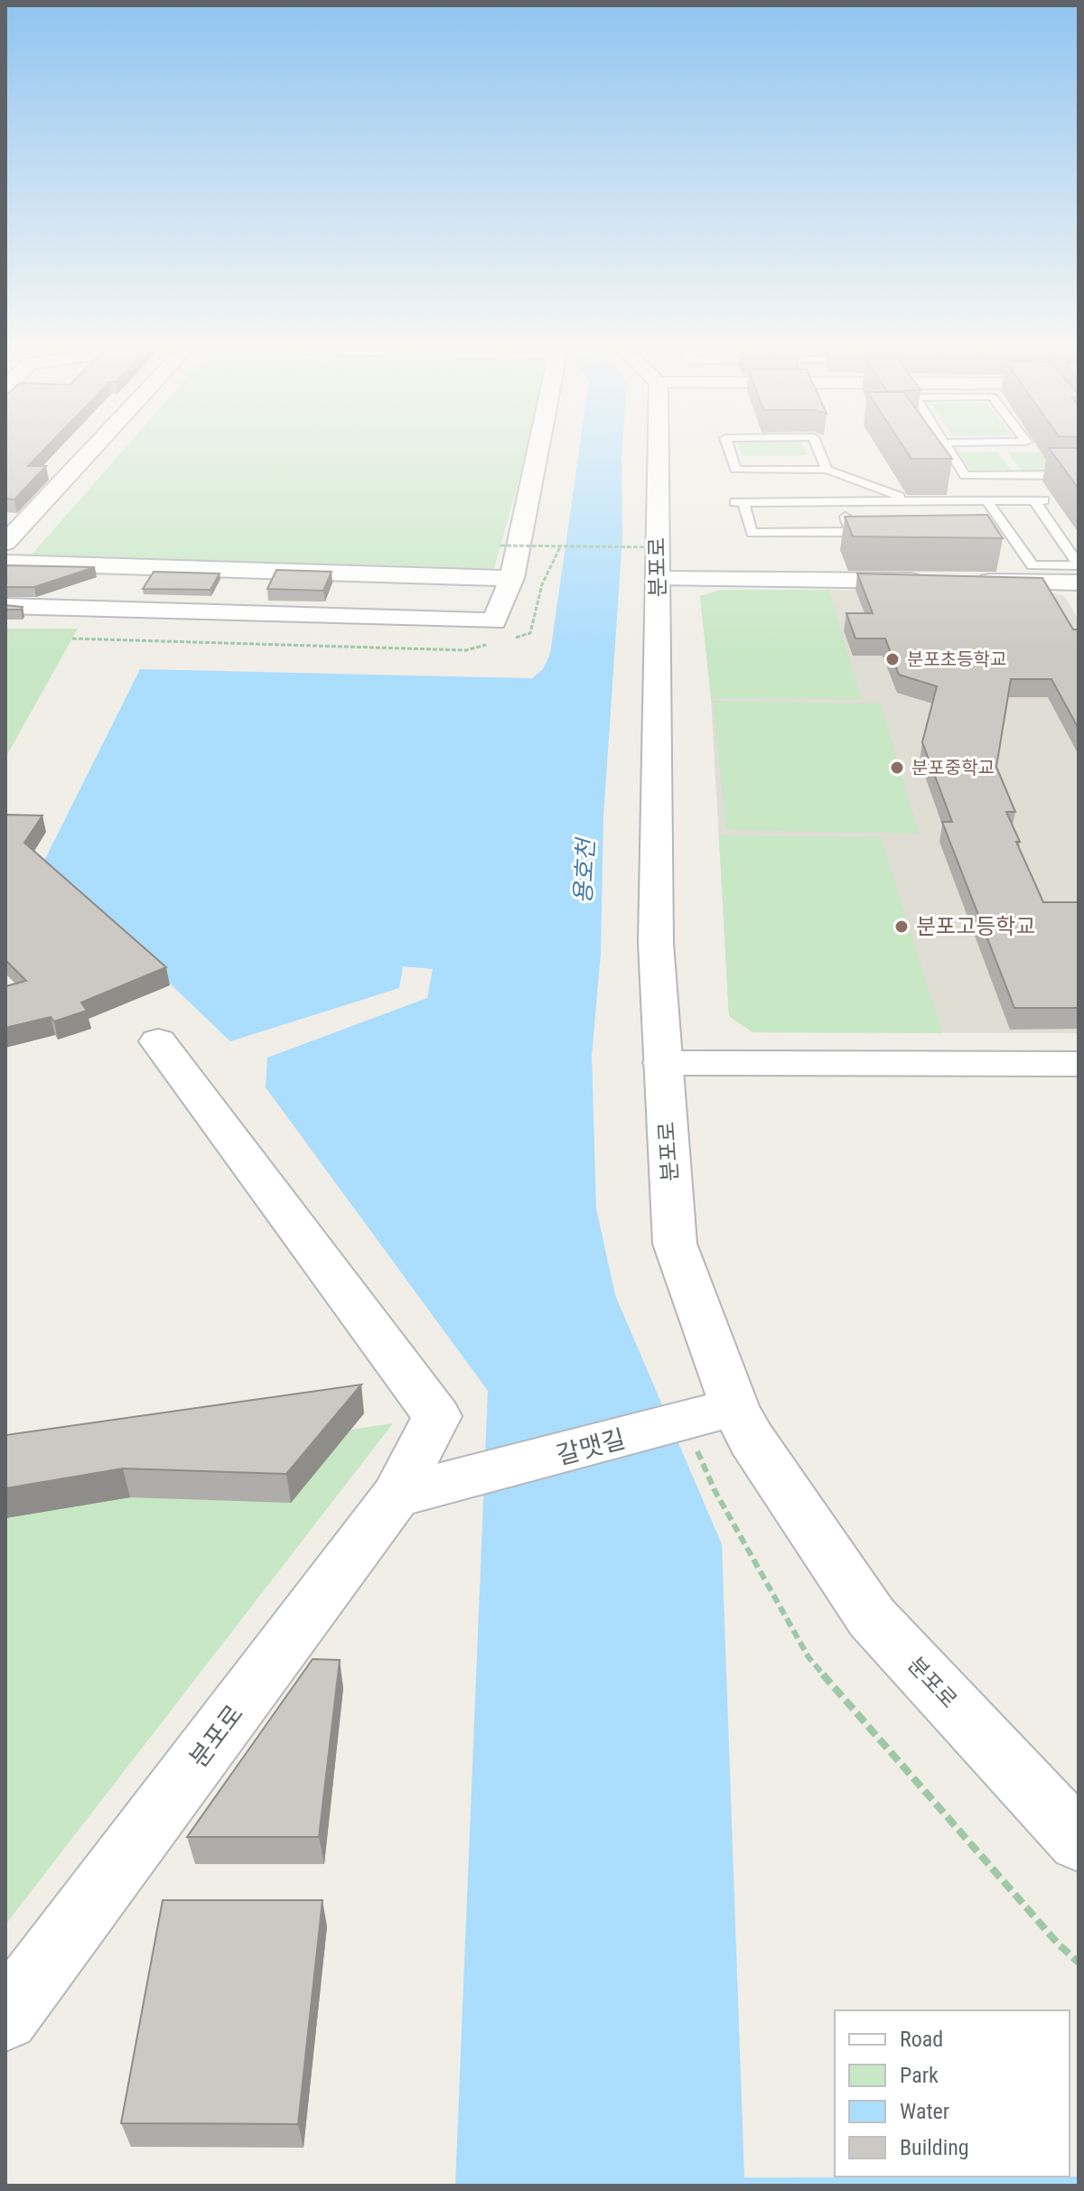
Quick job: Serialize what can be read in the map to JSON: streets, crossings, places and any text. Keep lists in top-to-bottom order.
{
  "streets": {
    "street": ["분포로", "갈맷길"]
  },
  "crossings": [
    ["분포로", "갈맷길"]
  ],
  "water": ["용호천"],
  "places": ["분포초등학교", "분포중학교", "분포고등학교"],
  "legend": [
    "Road",
    "Park",
    "Water",
    "Building"
  ]
}
